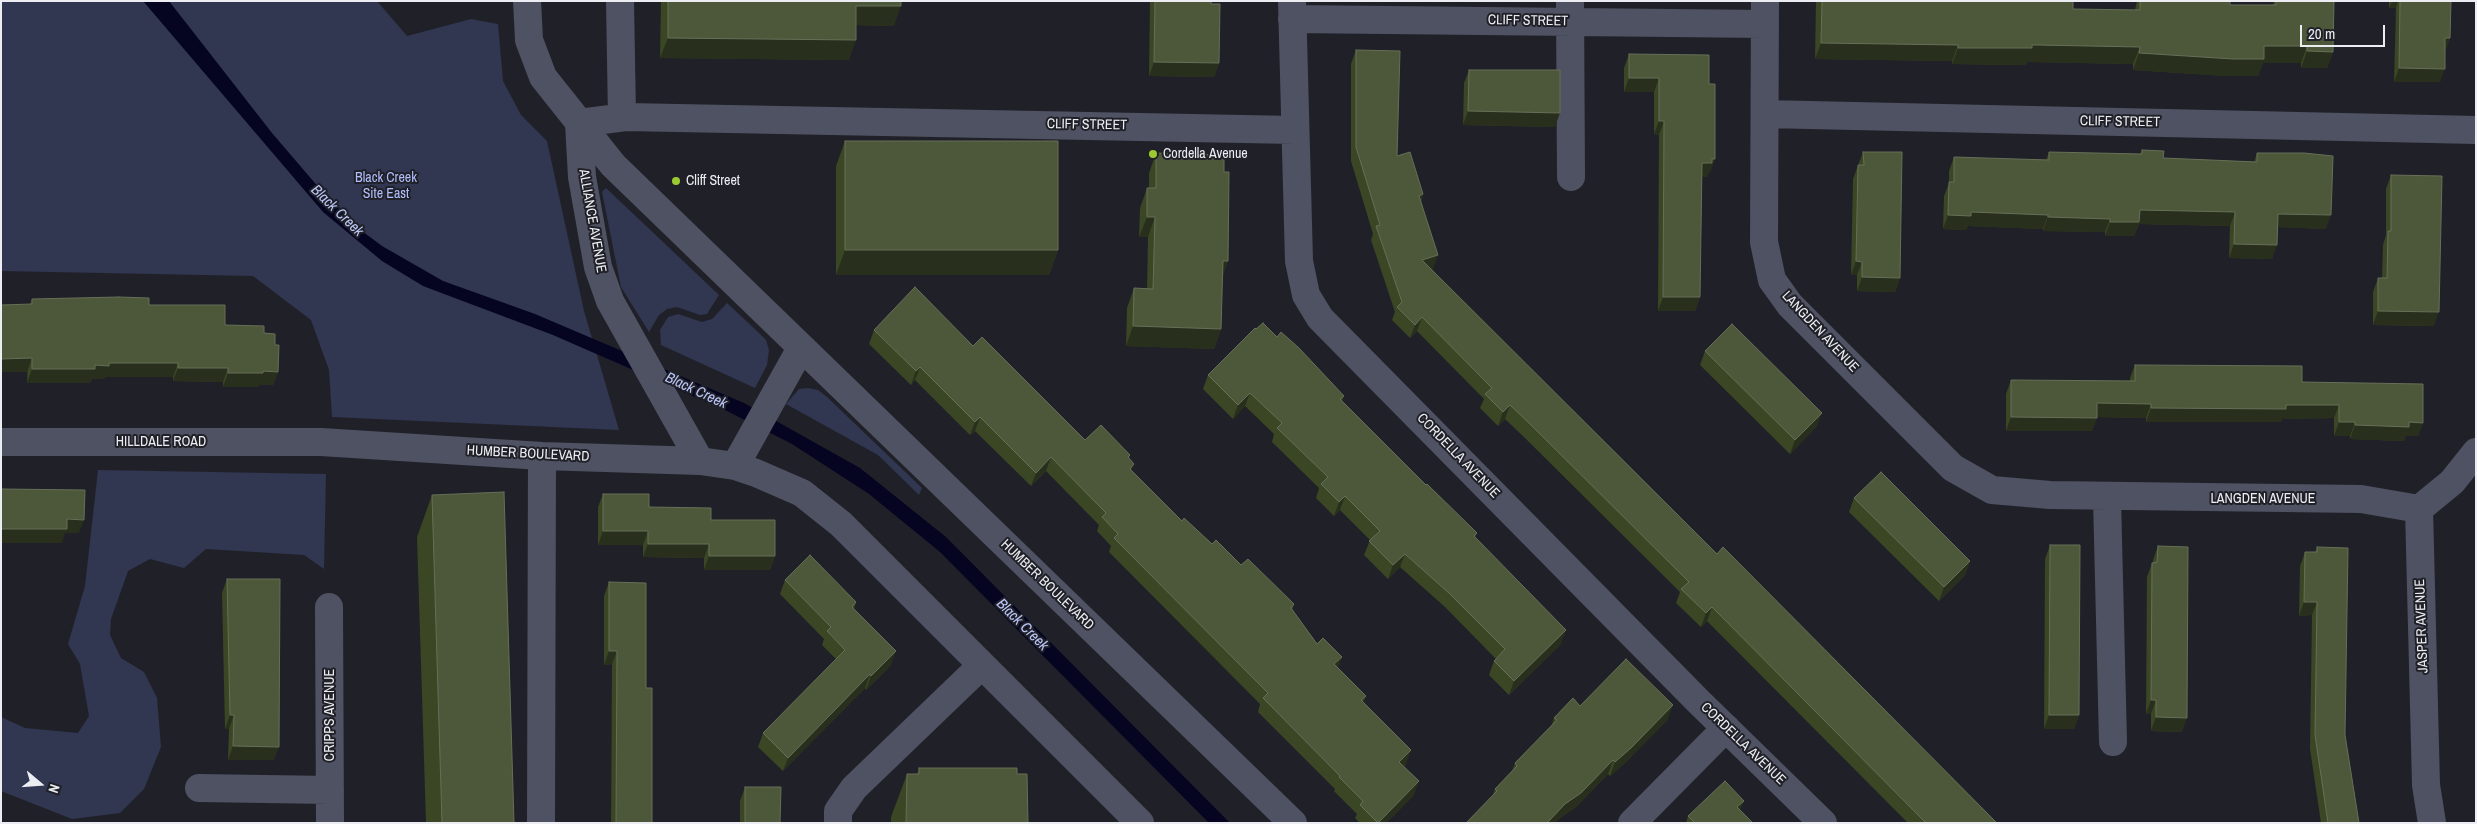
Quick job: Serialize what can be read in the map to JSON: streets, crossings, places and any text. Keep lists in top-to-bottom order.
{
  "streets": {
    "street": [
      "CLIFF STREET",
      "ALLIANCE AVENUE",
      "LANGDEN AVENUE",
      "HILLDALE ROAD",
      "HUMBER BOULEVARD",
      "CORDELLA AVENUE",
      "JASPER AVENUE",
      "CRIPPS AVENUE"
    ]
  },
  "crossings": [
    ["CLIFF STREET", "ALLIANCE AVENUE"],
    ["CLIFF STREET", "LANGDEN AVENUE"],
    ["CLIFF STREET", "HUMBER BOULEVARD"],
    ["CLIFF STREET", "CORDELLA AVENUE"],
    ["ALLIANCE AVENUE", "HUMBER BOULEVARD"],
    ["LANGDEN AVENUE", "JASPER AVENUE"],
    ["HILLDALE ROAD", "HUMBER BOULEVARD"]
  ],
  "water": ["Black Creek"],
  "parks": ["Black Creek Site East"],
  "places": ["Cordella Avenue", "Cliff Street"],
  "scale_bar": "20 m",
  "north": "right"
}
